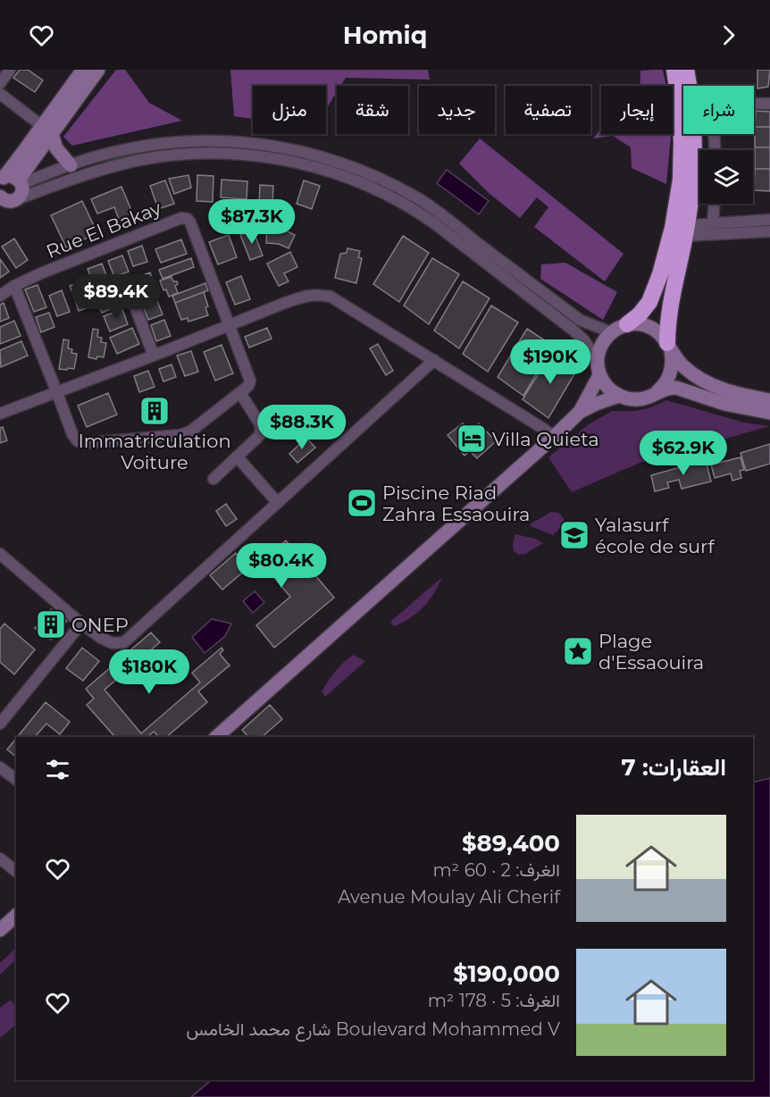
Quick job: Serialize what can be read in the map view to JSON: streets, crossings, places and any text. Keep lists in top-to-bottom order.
{
  "streets": {
    "street": ["Rue El Bakay"]
  },
  "places": {
    "building": ["Immatriculation Voiture", "ONEP"],
    "hotel": ["Villa Quieta"],
    "sports": ["Piscine Riad Zahra Essaouira"],
    "school or university": ["Yalasurf école de surf"],
    "place": ["Plage d'Essaouira"]
  },
  "page": {
    "header": "Homiq",
    "chip": [
      "شراء",
      "إيجار",
      "تصفية",
      "جديد",
      "شقة",
      "منزل"
    ],
    "price": [
      "$87.3K",
      "$89.4K",
      "$190K",
      "$88.3K",
      "$62.9K",
      "$80.4K",
      "$180K"
    ],
    "heading": "العقارات: 7",
    "list": [
      {
        "name": "$89,400",
        "note": "الغرف: 2 · 60 m² · Avenue Moulay Ali Cherif"
      },
      {
        "name": "$190,000",
        "note": "الغرف: 5 · 178 m² · Boulevard Mohammed V شارع محمد الخامس"
      }
    ]
  }
}
